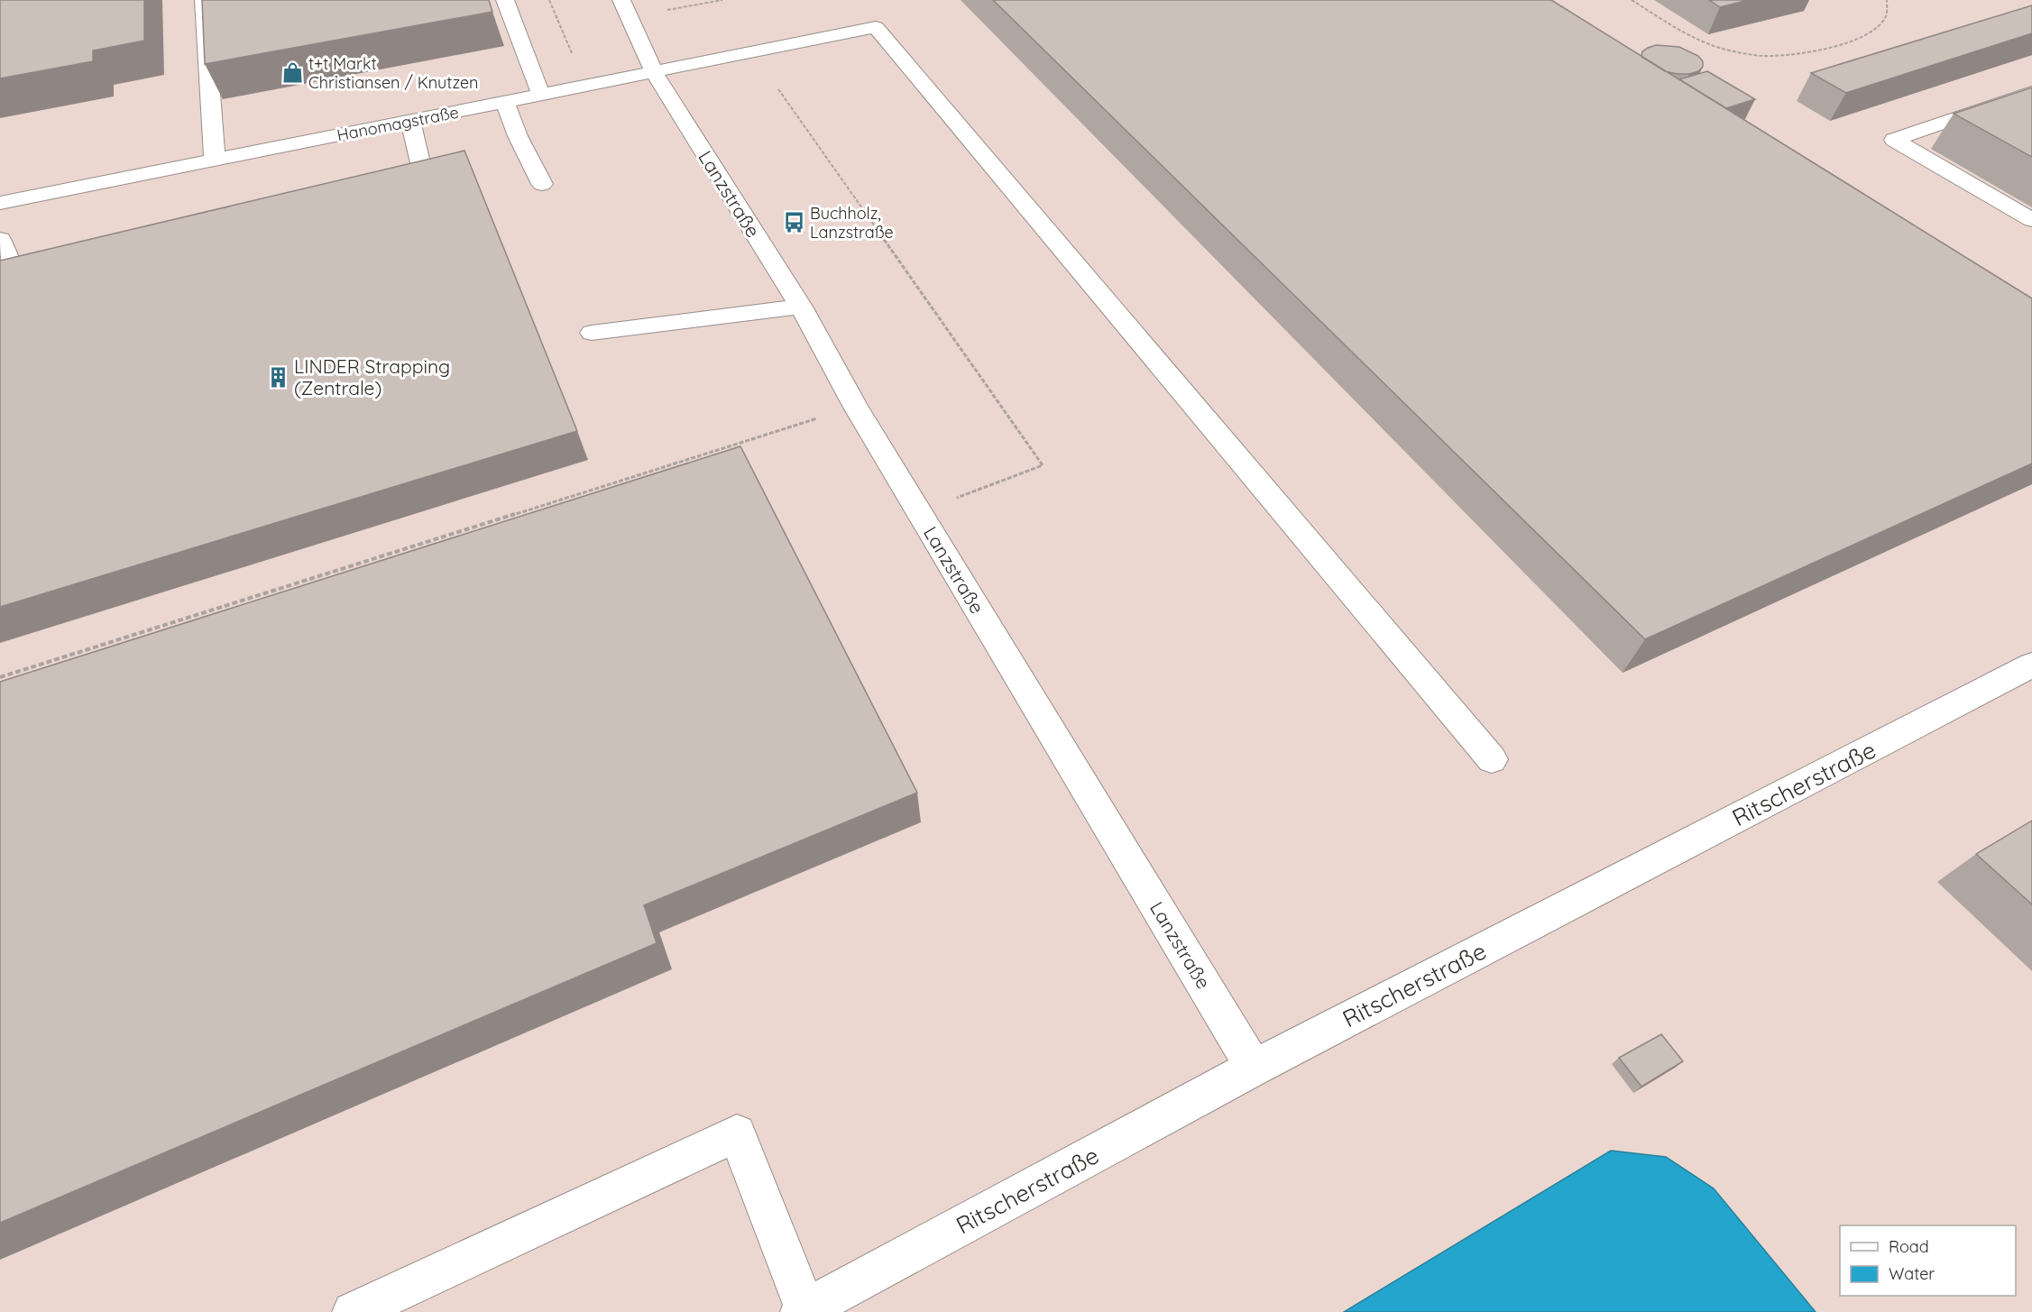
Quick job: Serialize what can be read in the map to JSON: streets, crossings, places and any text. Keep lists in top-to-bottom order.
{
  "streets": {
    "street": ["Hanomagstraße", "Lanzstraße", "Ritscherstraße"]
  },
  "crossings": [
    ["Hanomagstraße", "Lanzstraße"],
    ["Lanzstraße", "Ritscherstraße"]
  ],
  "places": {
    "shop": ["t+t Markt Christiansen / Knutzen"],
    "bus stop": ["Buchholz, Lanzstraße"],
    "building": ["LINDER Strapping (Zentrale)"]
  },
  "legend": ["Road", "Water"]
}
